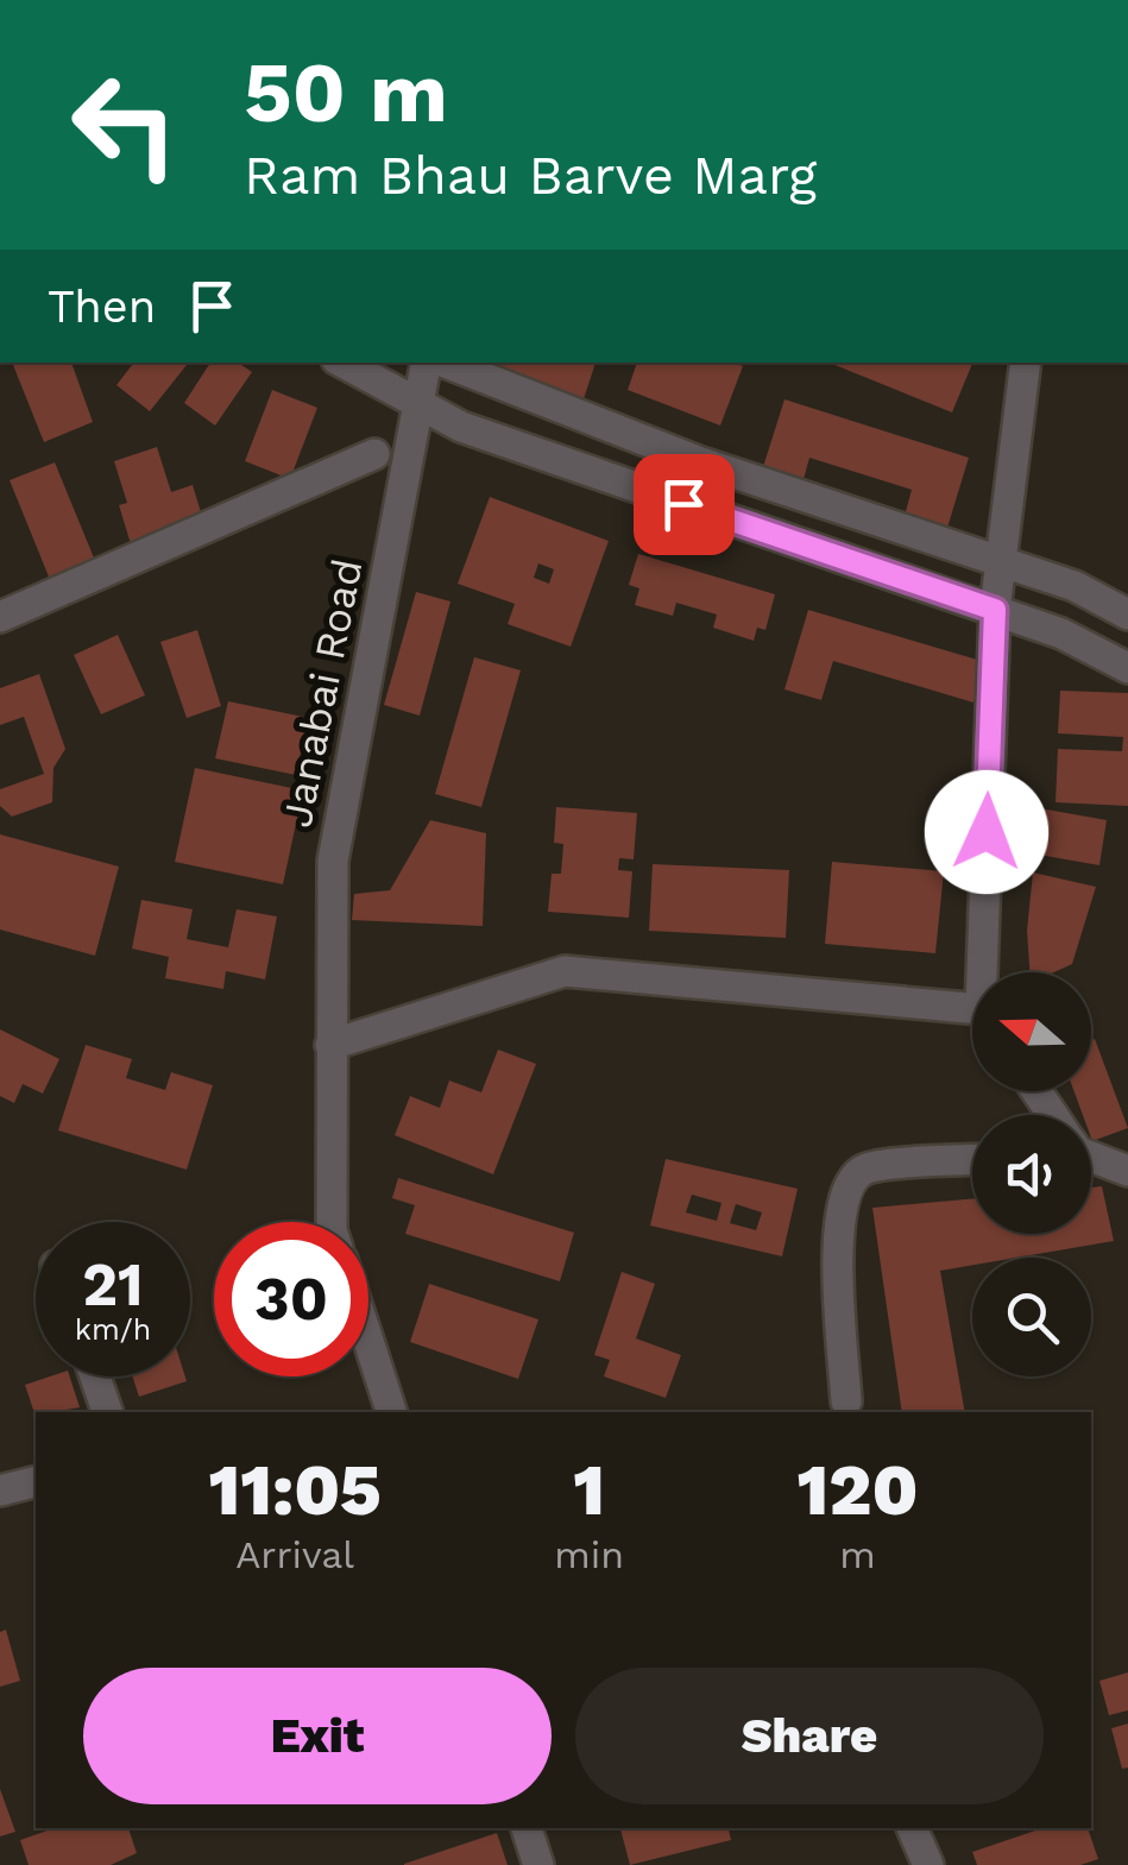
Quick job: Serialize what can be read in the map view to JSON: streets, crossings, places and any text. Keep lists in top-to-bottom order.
{
  "streets": {
    "street": ["Janabai Road"]
  },
  "north": "left",
  "page": {
    "turn": ["50 m", "Ram Bhau Barve Marg"],
    "then": "Then",
    "speed": "21 km/h",
    "limit": "30",
    "eta": [
      "11:05",
      "Arrival",
      "1",
      "min",
      "120",
      "m"
    ],
    "buttons": ["Exit", "Share"]
  }
}
